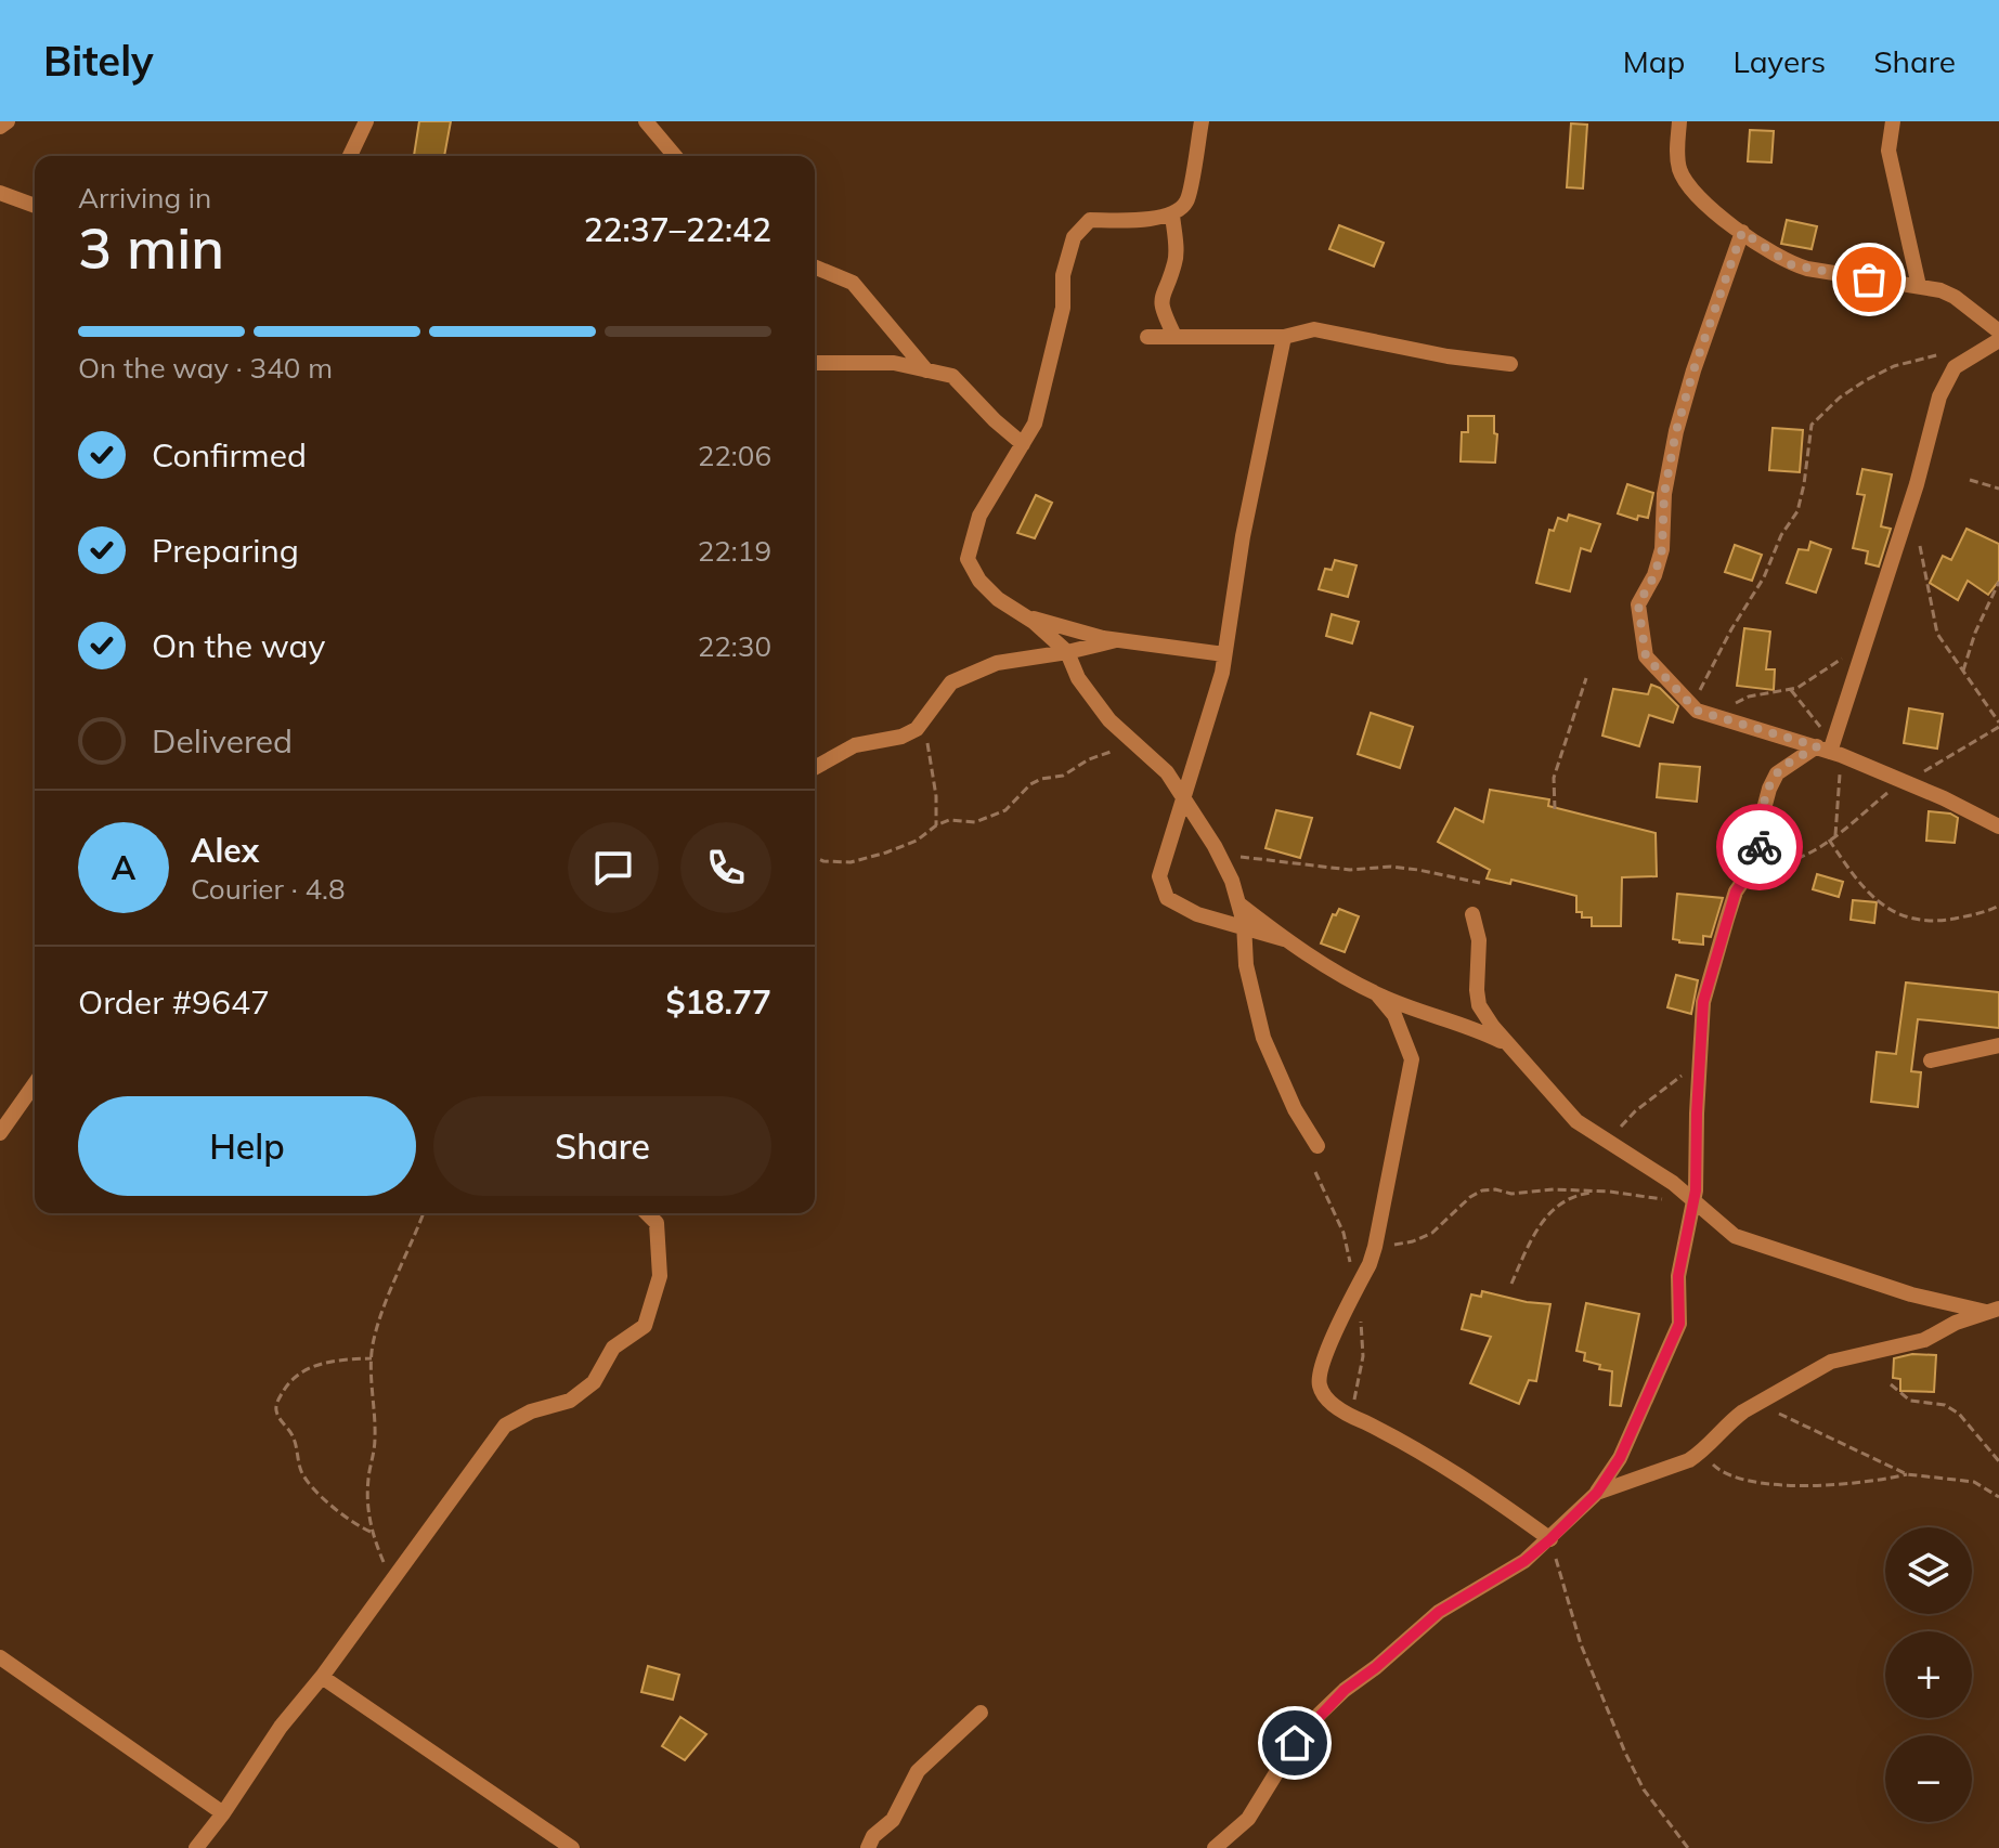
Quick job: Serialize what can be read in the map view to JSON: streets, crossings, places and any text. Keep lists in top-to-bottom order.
{
  "page": {
    "header": "Bitely",
    "nav": ["Map", "Layers", "Share"],
    "heading": ["3 min", "Arriving in", "22:37–22:42"],
    "panel": [
      "Alex",
      "Courier · 4.8",
      "Order #9647",
      "$18.77"
    ],
    "bar": "On the way · 340 m",
    "list": [
      ["Confirmed", "22:06"],
      ["Preparing", "22:19"],
      ["On the way", "22:30"],
      "Delivered"
    ],
    "round": "A",
    "buttons": ["Help", "Share"],
    "map_buttons": ["+", "−"]
  }
}
